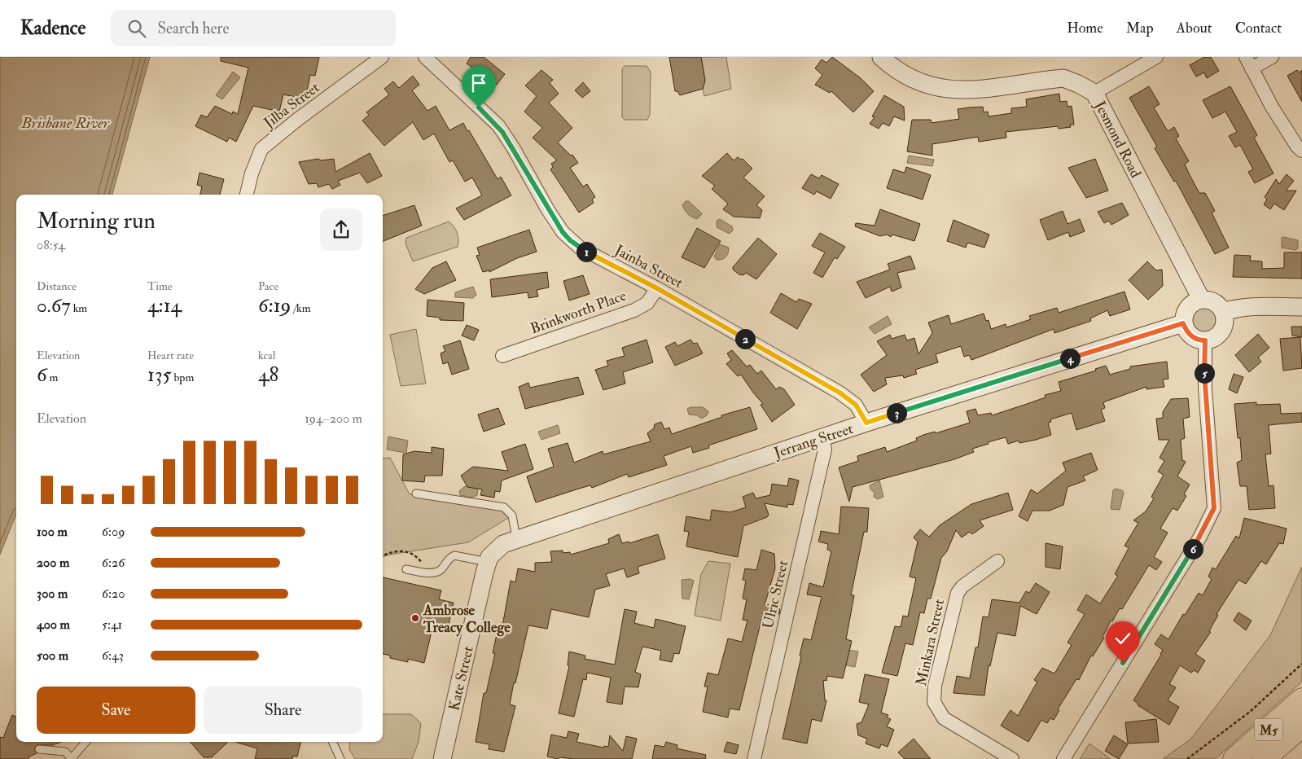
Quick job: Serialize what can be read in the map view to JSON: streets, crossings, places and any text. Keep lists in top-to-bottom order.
{
  "streets": {
    "highway": ["M5"],
    "street": [
      "Jilba Street",
      "Jesmond Road",
      "Jainba Street",
      "Brinkworth Place",
      "Jerrang Street",
      "Ulric Street",
      "Minkara Street",
      "Kate Street"
    ]
  },
  "crossings": [
    ["Jesmond Road", "Jerrang Street"],
    ["Jainba Street", "Brinkworth Place"],
    ["Jainba Street", "Jerrang Street"],
    ["Jerrang Street", "Ulric Street"],
    ["Jerrang Street", "Kate Street"]
  ],
  "water": ["Brisbane River"],
  "places": ["Ambrose Treacy College"],
  "page": {
    "header": "Kadence",
    "search": "Search here",
    "nav": [
      "Home",
      "Map",
      "About",
      "Contact"
    ],
    "heading": ["Morning run", "08:54"],
    "pins": [
      "1",
      "2",
      "4",
      "5",
      "3",
      "6"
    ],
    "stats": [
      ["Distance", "0.67 km"],
      ["Time", "4:14"],
      ["Pace", "6:19 /km"],
      ["Elevation", "6 m"],
      ["Heart rate", "135 bpm"],
      ["kcal", "48"]
    ],
    "chart": ["Elevation", "194–200 m"],
    "list": [
      {
        "name": "100 m",
        "note": "6:09"
      },
      {
        "name": "200 m",
        "note": "6:26"
      },
      {
        "name": "300 m",
        "note": "6:20"
      },
      {
        "name": "400 m",
        "note": "5:41"
      },
      {
        "name": "500 m",
        "note": "6:43"
      }
    ],
    "buttons": ["Save", "Share"]
  }
}
